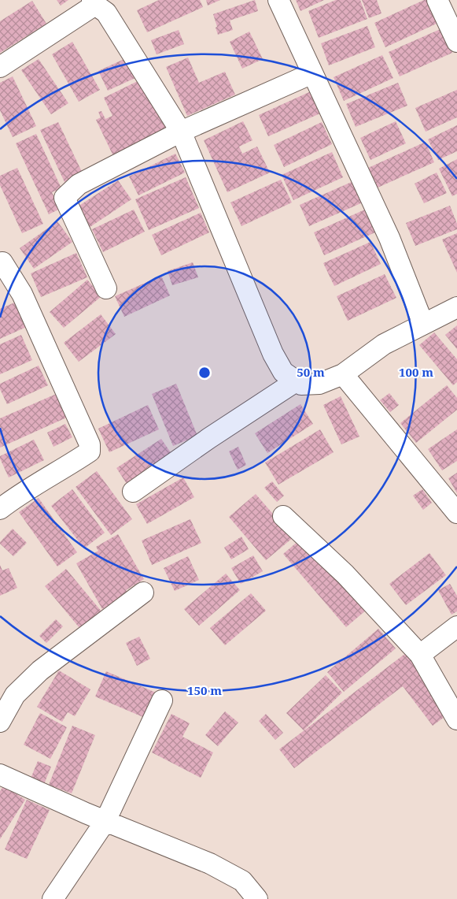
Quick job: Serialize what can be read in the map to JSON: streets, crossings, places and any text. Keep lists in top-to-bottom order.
{
  "rings": ["50 m", "100 m", "150 m"]
}
